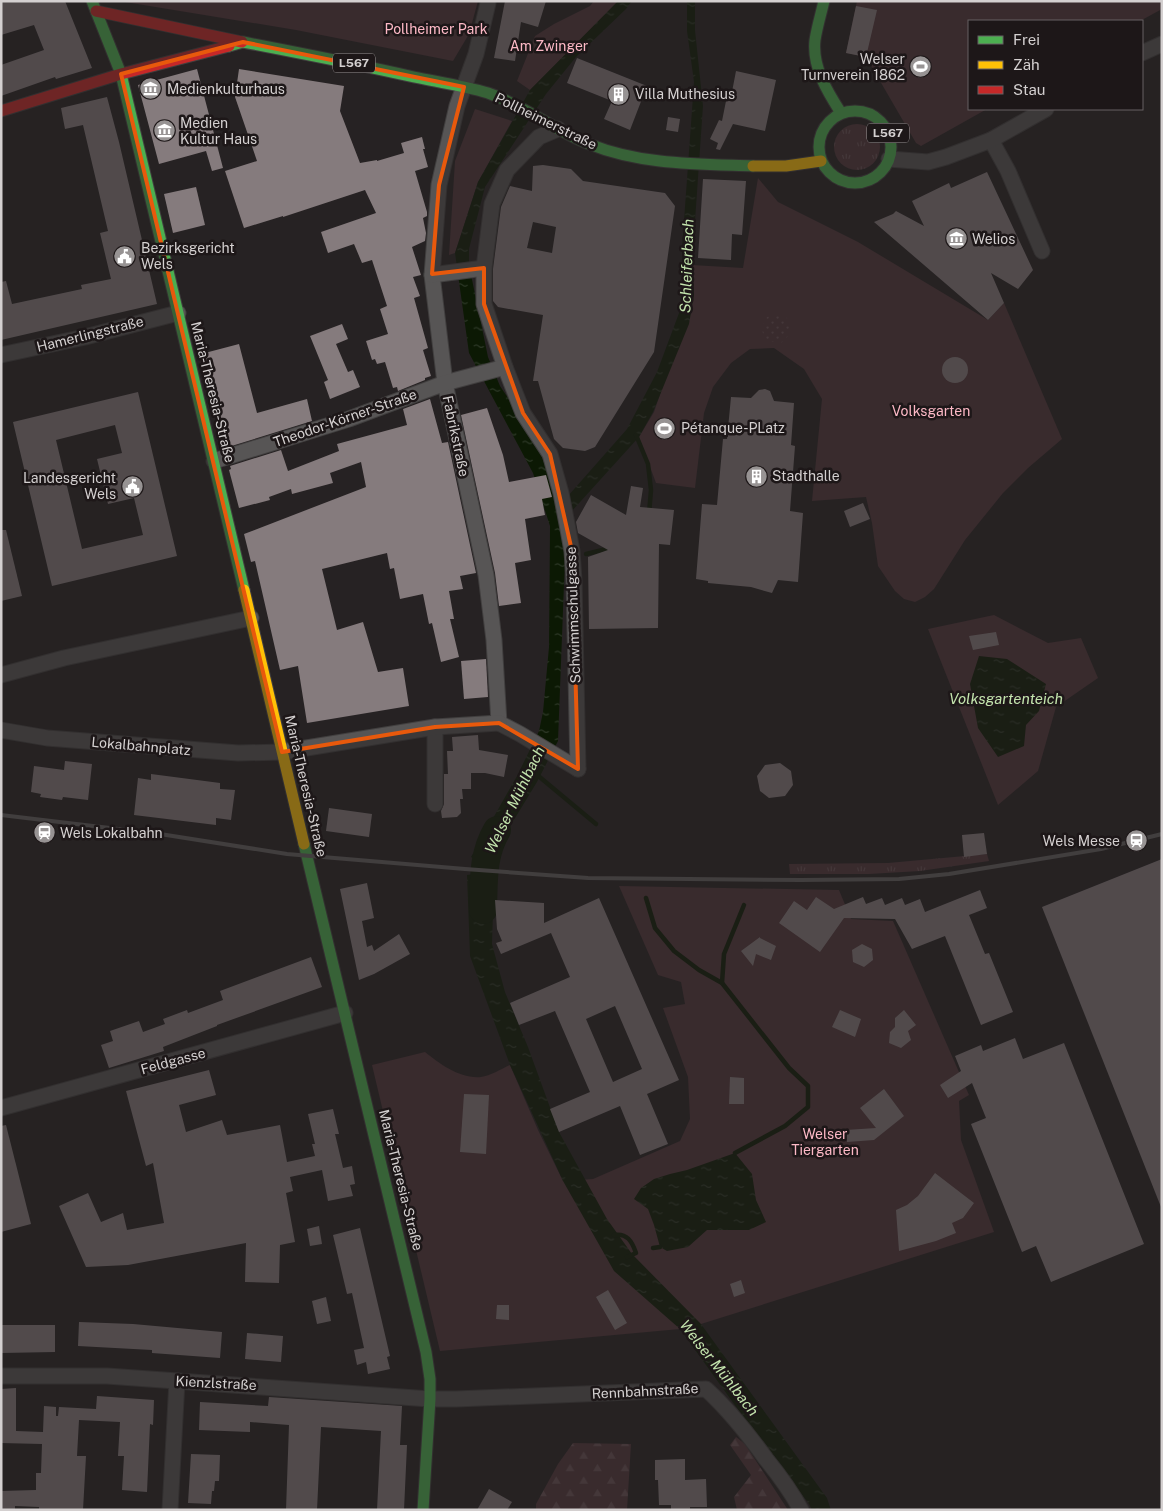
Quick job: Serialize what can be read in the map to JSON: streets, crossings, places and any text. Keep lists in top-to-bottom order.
{
  "streets": {
    "main road": ["L567", "Pollheimerstraße", "Maria-Theresia-Straße"],
    "street": [
      "Hamerlingstraße",
      "Theodor-Körner-Straße",
      "Fabrikstraße",
      "Schwimmschulgasse",
      "Lokalbahnplatz",
      "Feldgasse",
      "Kienzlstraße",
      "Rennbahnstraße"
    ]
  },
  "crossings": [
    ["L567", "Pollheimerstraße"],
    ["L567", "Maria-Theresia-Straße"],
    ["Pollheimerstraße", "Maria-Theresia-Straße"],
    ["Pollheimerstraße", "Fabrikstraße"],
    ["Pollheimerstraße", "Schwimmschulgasse"],
    ["Hamerlingstraße", "Maria-Theresia-Straße"],
    ["Maria-Theresia-Straße", "Theodor-Körner-Straße"],
    ["Maria-Theresia-Straße", "Lokalbahnplatz"],
    ["Maria-Theresia-Straße", "Feldgasse"],
    ["Maria-Theresia-Straße", "Kienzlstraße"],
    ["Maria-Theresia-Straße", "Rennbahnstraße"],
    ["Theodor-Körner-Straße", "Fabrikstraße"],
    ["Theodor-Körner-Straße", "Schwimmschulgasse"],
    ["Fabrikstraße", "Schwimmschulgasse"],
    ["Kienzlstraße", "Rennbahnstraße"]
  ],
  "water": ["Schleiferbach", "Volksgartenteich", "Welser Mühlbach"],
  "parks": [
    "Pollheimer Park",
    "Am Zwinger",
    "Volksgarten",
    "Welser Tiergarten"
  ],
  "places": {
    "sports": ["Welser Turnverein 1862", "Pétanque-PLatz"],
    "museum": ["Medienkulturhaus", "Medien Kultur Haus", "Welios"],
    "building": ["Villa Muthesius", "Stadthalle"],
    "public building": ["Bezirksgericht Wels", "Landesgericht Wels"],
    "station": ["Wels Lokalbahn", "Wels Messe"]
  },
  "legend": ["Frei", "Zäh", "Stau"]
}
